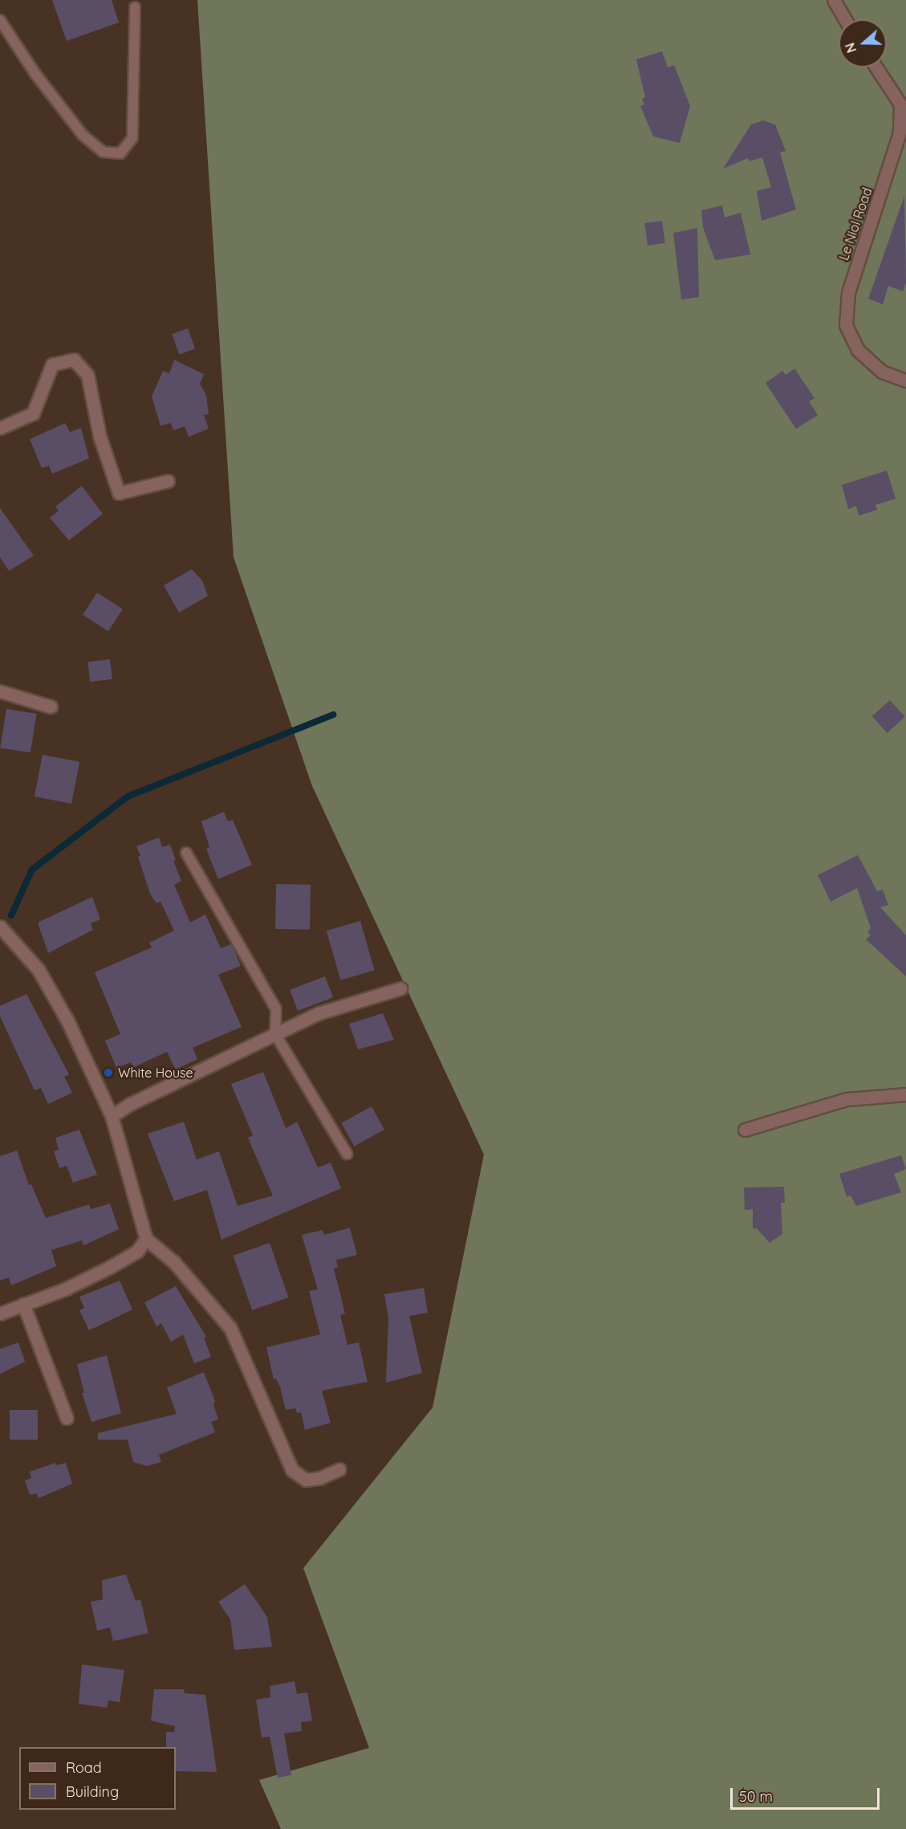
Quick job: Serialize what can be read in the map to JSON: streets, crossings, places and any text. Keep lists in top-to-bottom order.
{
  "streets": {
    "street": ["Le Niol Road"]
  },
  "places": ["White House"],
  "legend": ["Road", "Building"],
  "scale_bar": "50 m",
  "north": "left"
}
